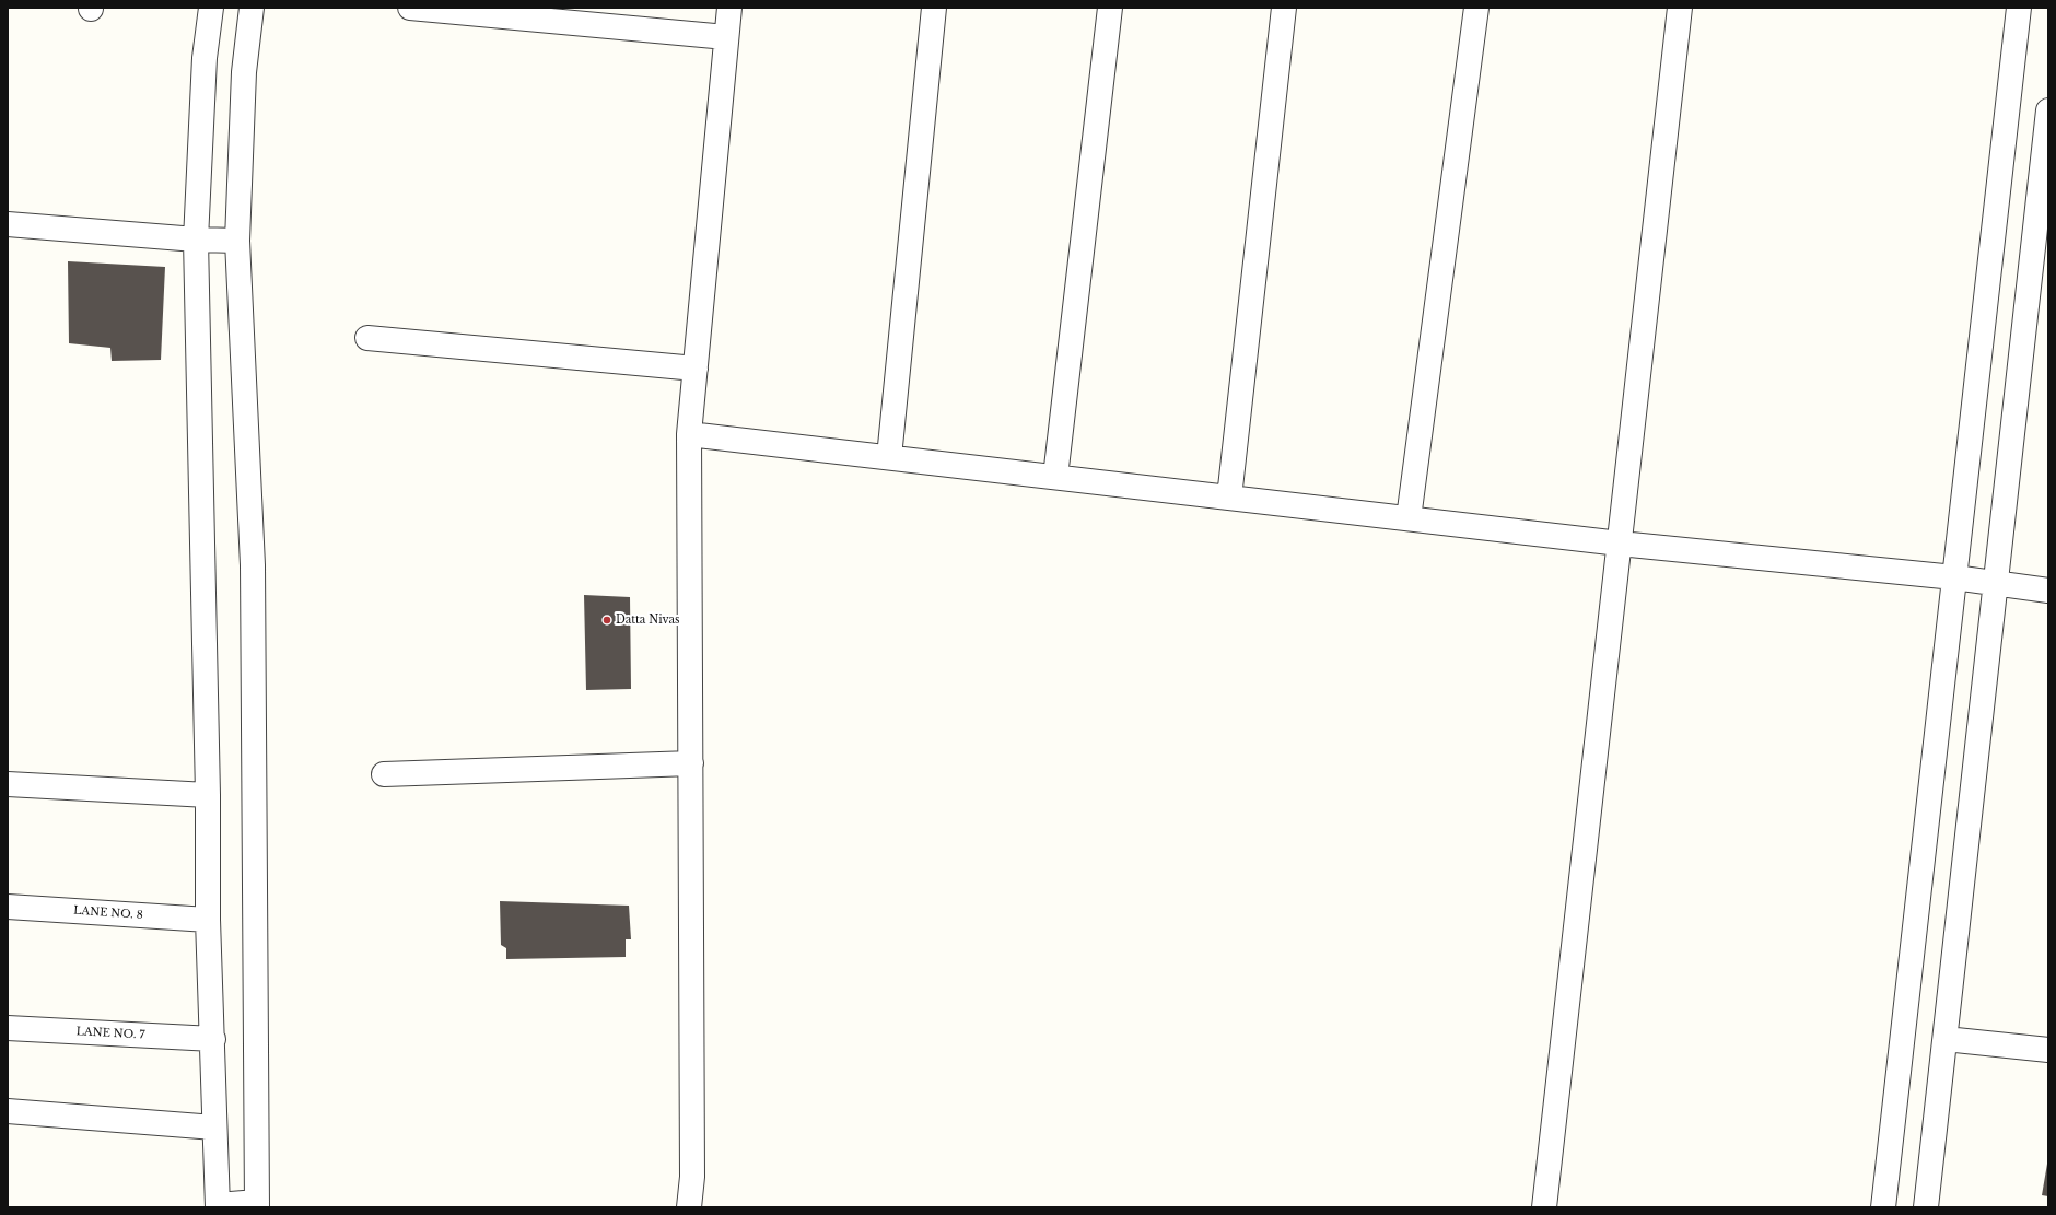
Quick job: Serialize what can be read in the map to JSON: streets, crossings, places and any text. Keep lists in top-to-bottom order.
{
  "streets": {
    "street": ["LANE NO. 8", "LANE NO. 7"]
  },
  "places": ["Datta Nivas"]
}
